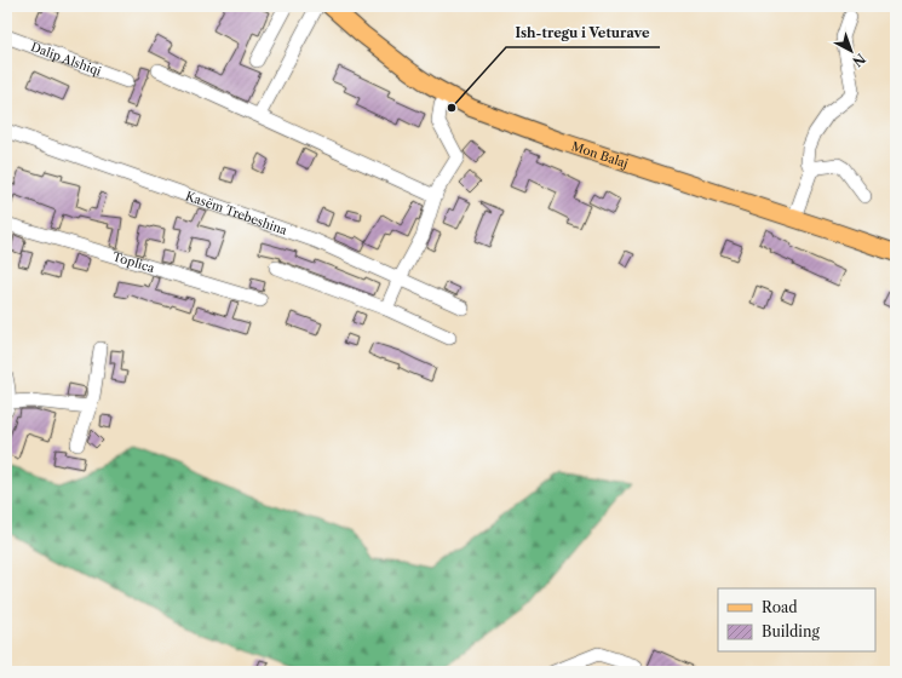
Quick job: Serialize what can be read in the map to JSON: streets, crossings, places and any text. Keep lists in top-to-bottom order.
{
  "streets": {
    "main road": ["Mon Balaj"],
    "street": ["Dalip Alshiqi", "Kasëm Trebeshina", "Toplica"]
  },
  "places": ["Ish-tregu i Veturave"],
  "legend": ["Road", "Building"],
  "north": "bottom right"
}
